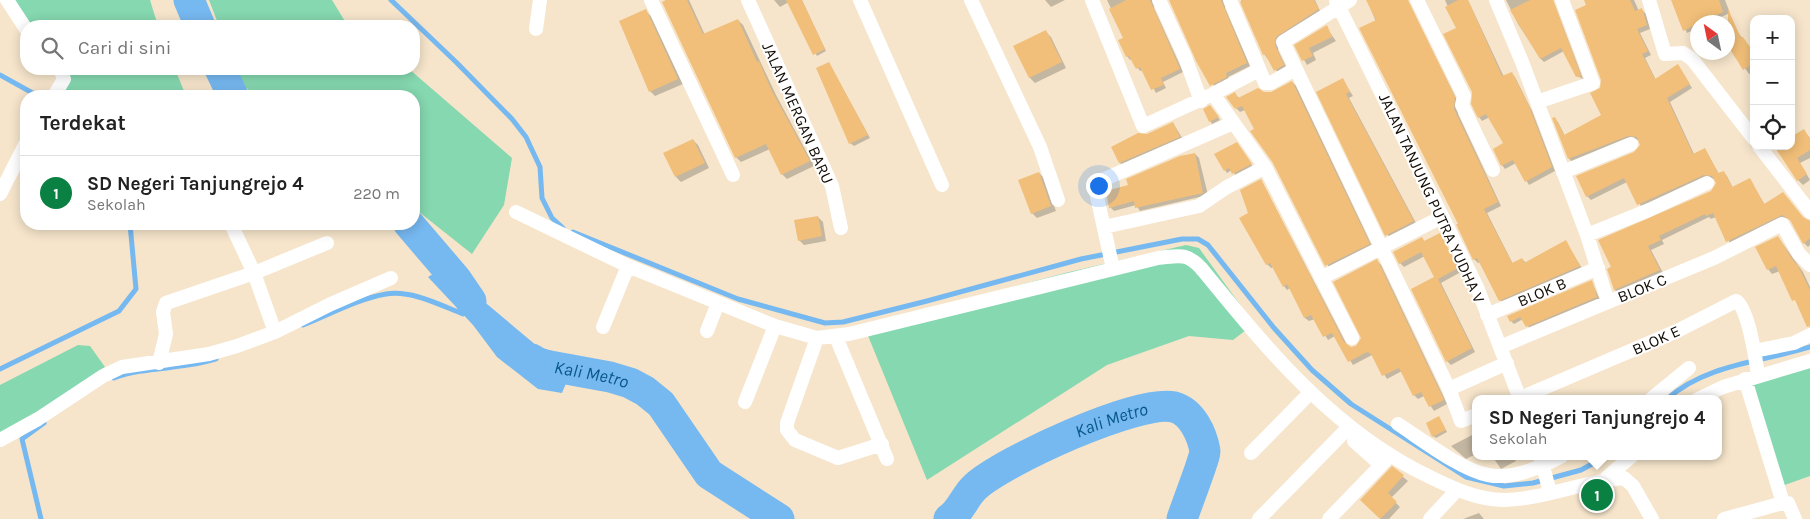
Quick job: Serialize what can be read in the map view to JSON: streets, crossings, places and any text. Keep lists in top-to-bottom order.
{
  "streets": {
    "street": [
      "JALAN MERGAN BARU",
      "JALAN TANJUNG PUTRA YUDHA V",
      "BLOK C",
      "BLOK B",
      "BLOK E"
    ]
  },
  "crossings": [
    ["JALAN TANJUNG PUTRA YUDHA V", "BLOK C"],
    ["JALAN TANJUNG PUTRA YUDHA V", "BLOK B"]
  ],
  "water": ["Kali Metro"],
  "north": "top left",
  "page": {
    "map_buttons": ["+", "−"],
    "search": "Cari di sini",
    "heading": "Terdekat",
    "list": [
      {
        "mark": "1",
        "name": "SD Negeri Tanjungrejo 4",
        "note": "Sekolah",
        "value": "220 m"
      }
    ],
    "popup": ["SD Negeri Tanjungrejo 4", "Sekolah"],
    "pins": "1"
  }
}
